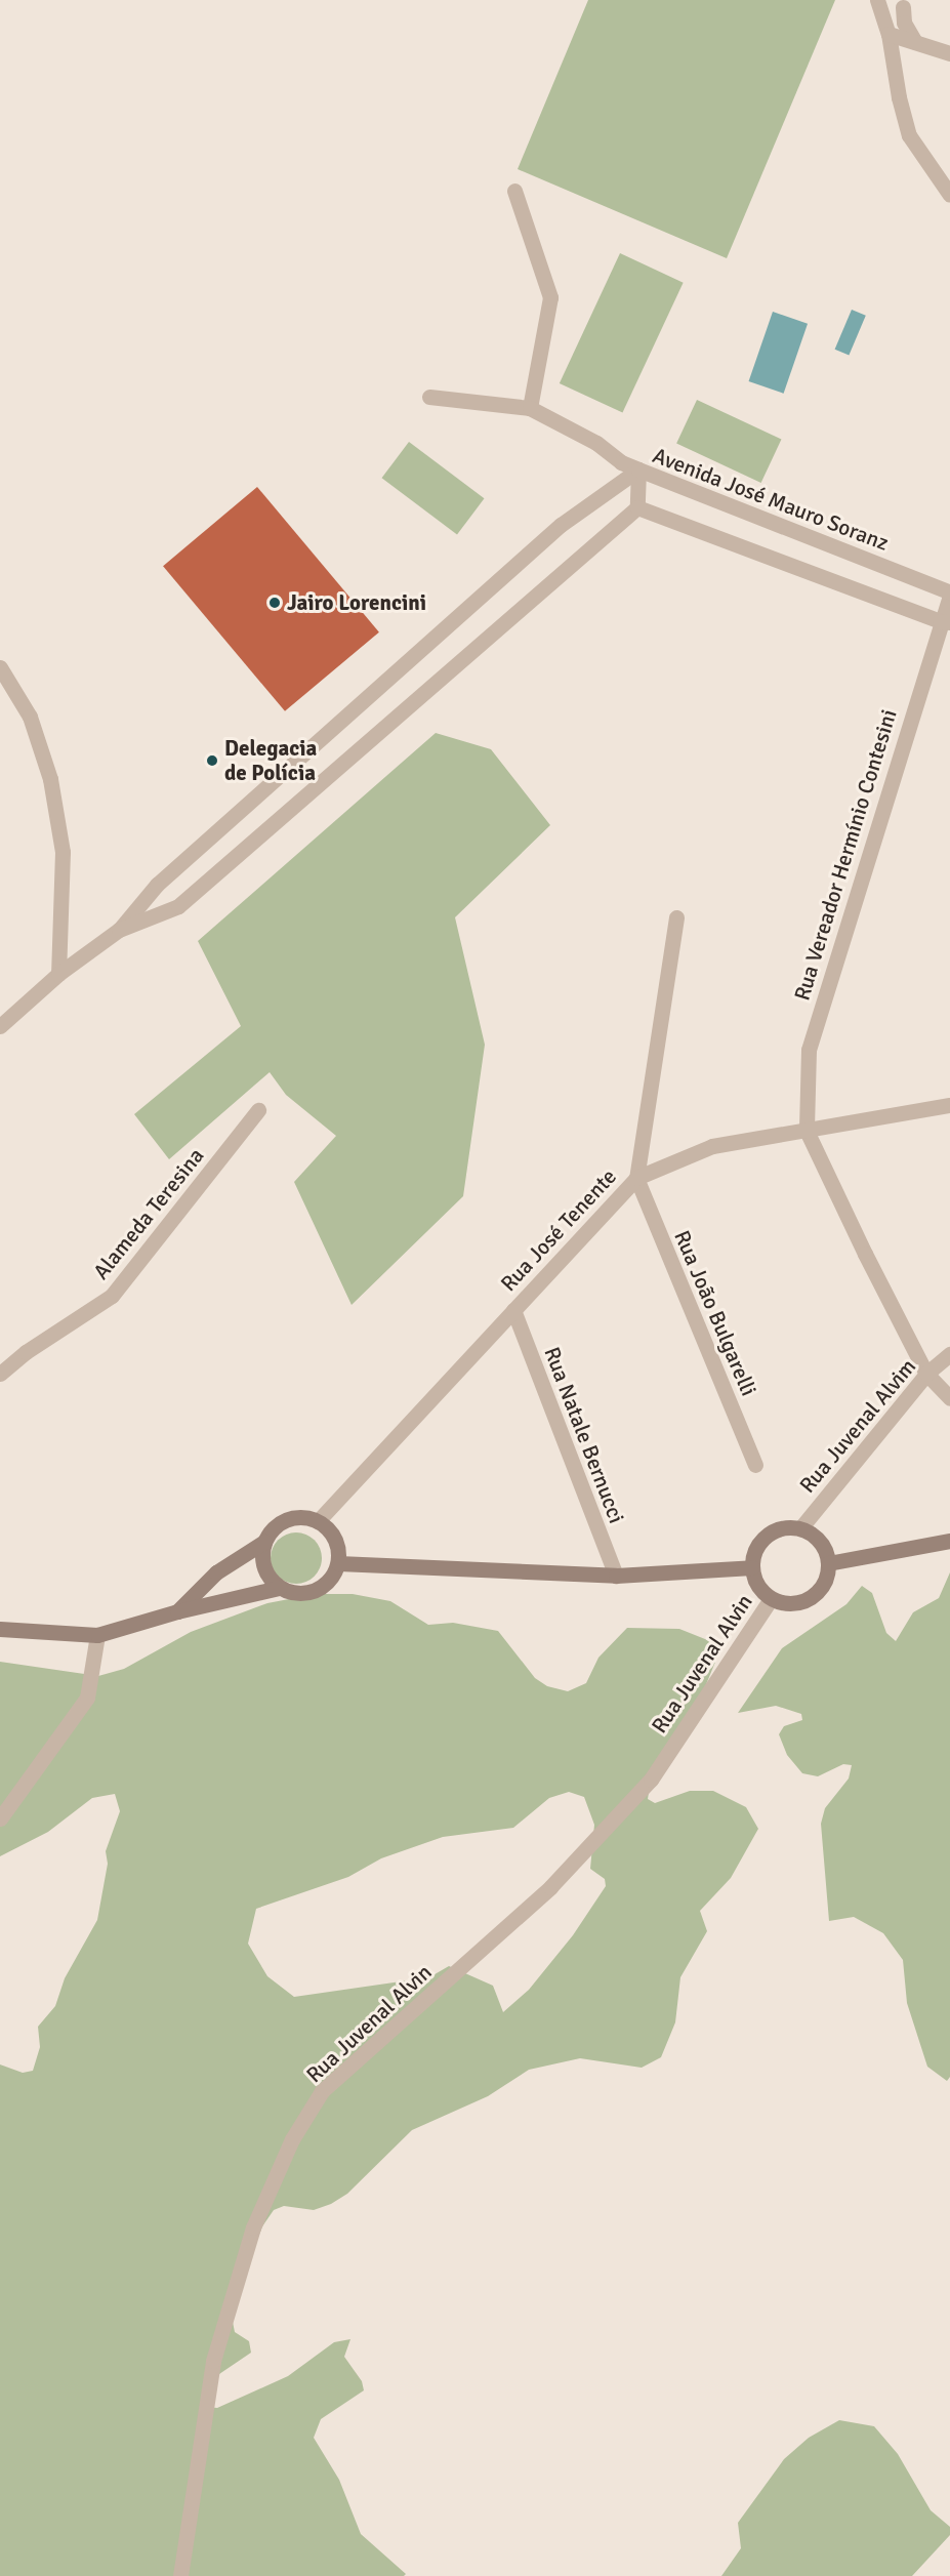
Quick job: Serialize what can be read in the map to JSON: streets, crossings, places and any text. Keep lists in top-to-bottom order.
{
  "streets": {
    "street": [
      "Avenida José Mauro Soranz",
      "Rua Vereador Hermínio Contesini",
      "Alameda Teresina",
      "Rua José Tenente",
      "Rua João Bulgarelli",
      "Rua Juvenal Alvim",
      "Rua Natale Bernucci",
      "Rua Juvenal Alvin"
    ]
  },
  "crossings": [
    ["Avenida José Mauro Soranz", "Rua Vereador Hermínio Contesini"],
    ["Rua Vereador Hermínio Contesini", "Rua José Tenente"],
    ["Rua José Tenente", "Rua João Bulgarelli"],
    ["Rua José Tenente", "Rua Natale Bernucci"],
    ["Rua Juvenal Alvim", "Rua Juvenal Alvin"]
  ],
  "places": ["Jairo Lorencini", "Delegacia de Polícia"]
}
